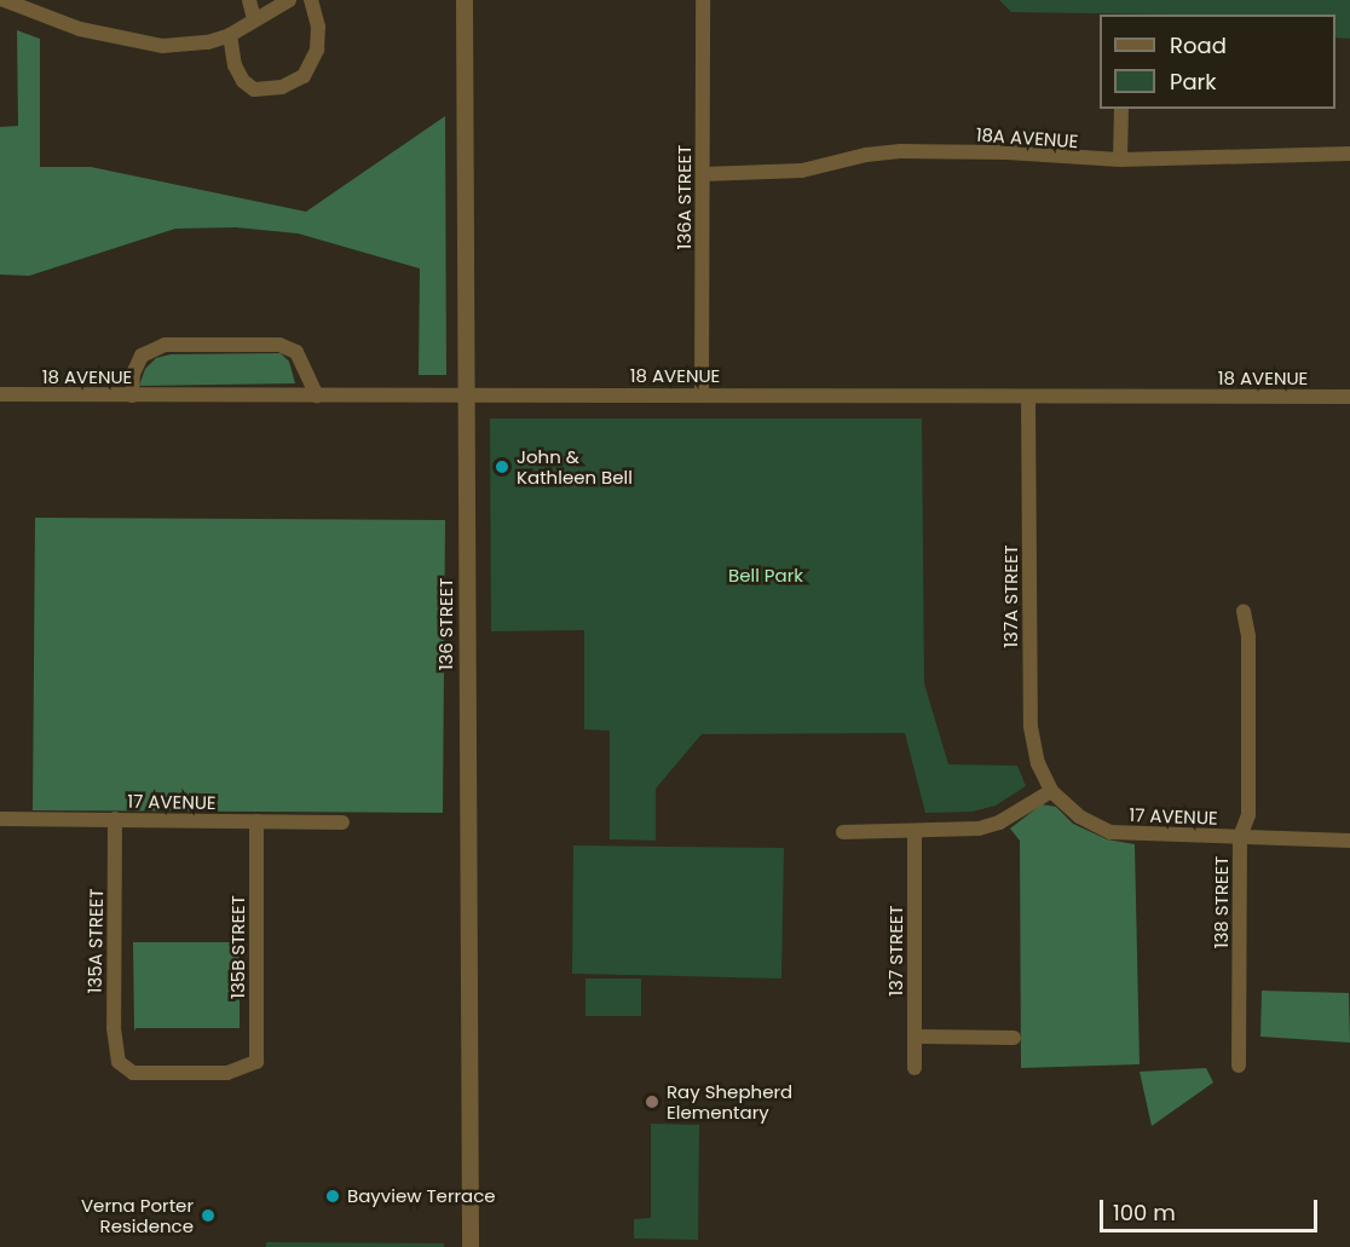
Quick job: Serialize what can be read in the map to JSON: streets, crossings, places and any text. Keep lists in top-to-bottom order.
{
  "streets": {
    "street": [
      "18A AVENUE",
      "136A STREET",
      "18 AVENUE",
      "137A STREET",
      "136 STREET",
      "17 AVENUE",
      "138 STREET",
      "135A STREET",
      "135B STREET",
      "137 STREET"
    ]
  },
  "crossings": [
    ["18A AVENUE", "136A STREET"],
    ["136A STREET", "18 AVENUE"],
    ["18 AVENUE", "137A STREET"],
    ["18 AVENUE", "136 STREET"],
    ["137A STREET", "17 AVENUE"],
    ["17 AVENUE", "138 STREET"],
    ["17 AVENUE", "135A STREET"],
    ["17 AVENUE", "135B STREET"],
    ["135A STREET", "135B STREET"]
  ],
  "parks": ["Bell Park"],
  "places": [
    "John & Kathleen Bell",
    "Ray Shepherd Elementary",
    "Bayview Terrace",
    "Verna Porter Residence"
  ],
  "legend": ["Road", "Park"],
  "scale_bar": "100 m"
}
